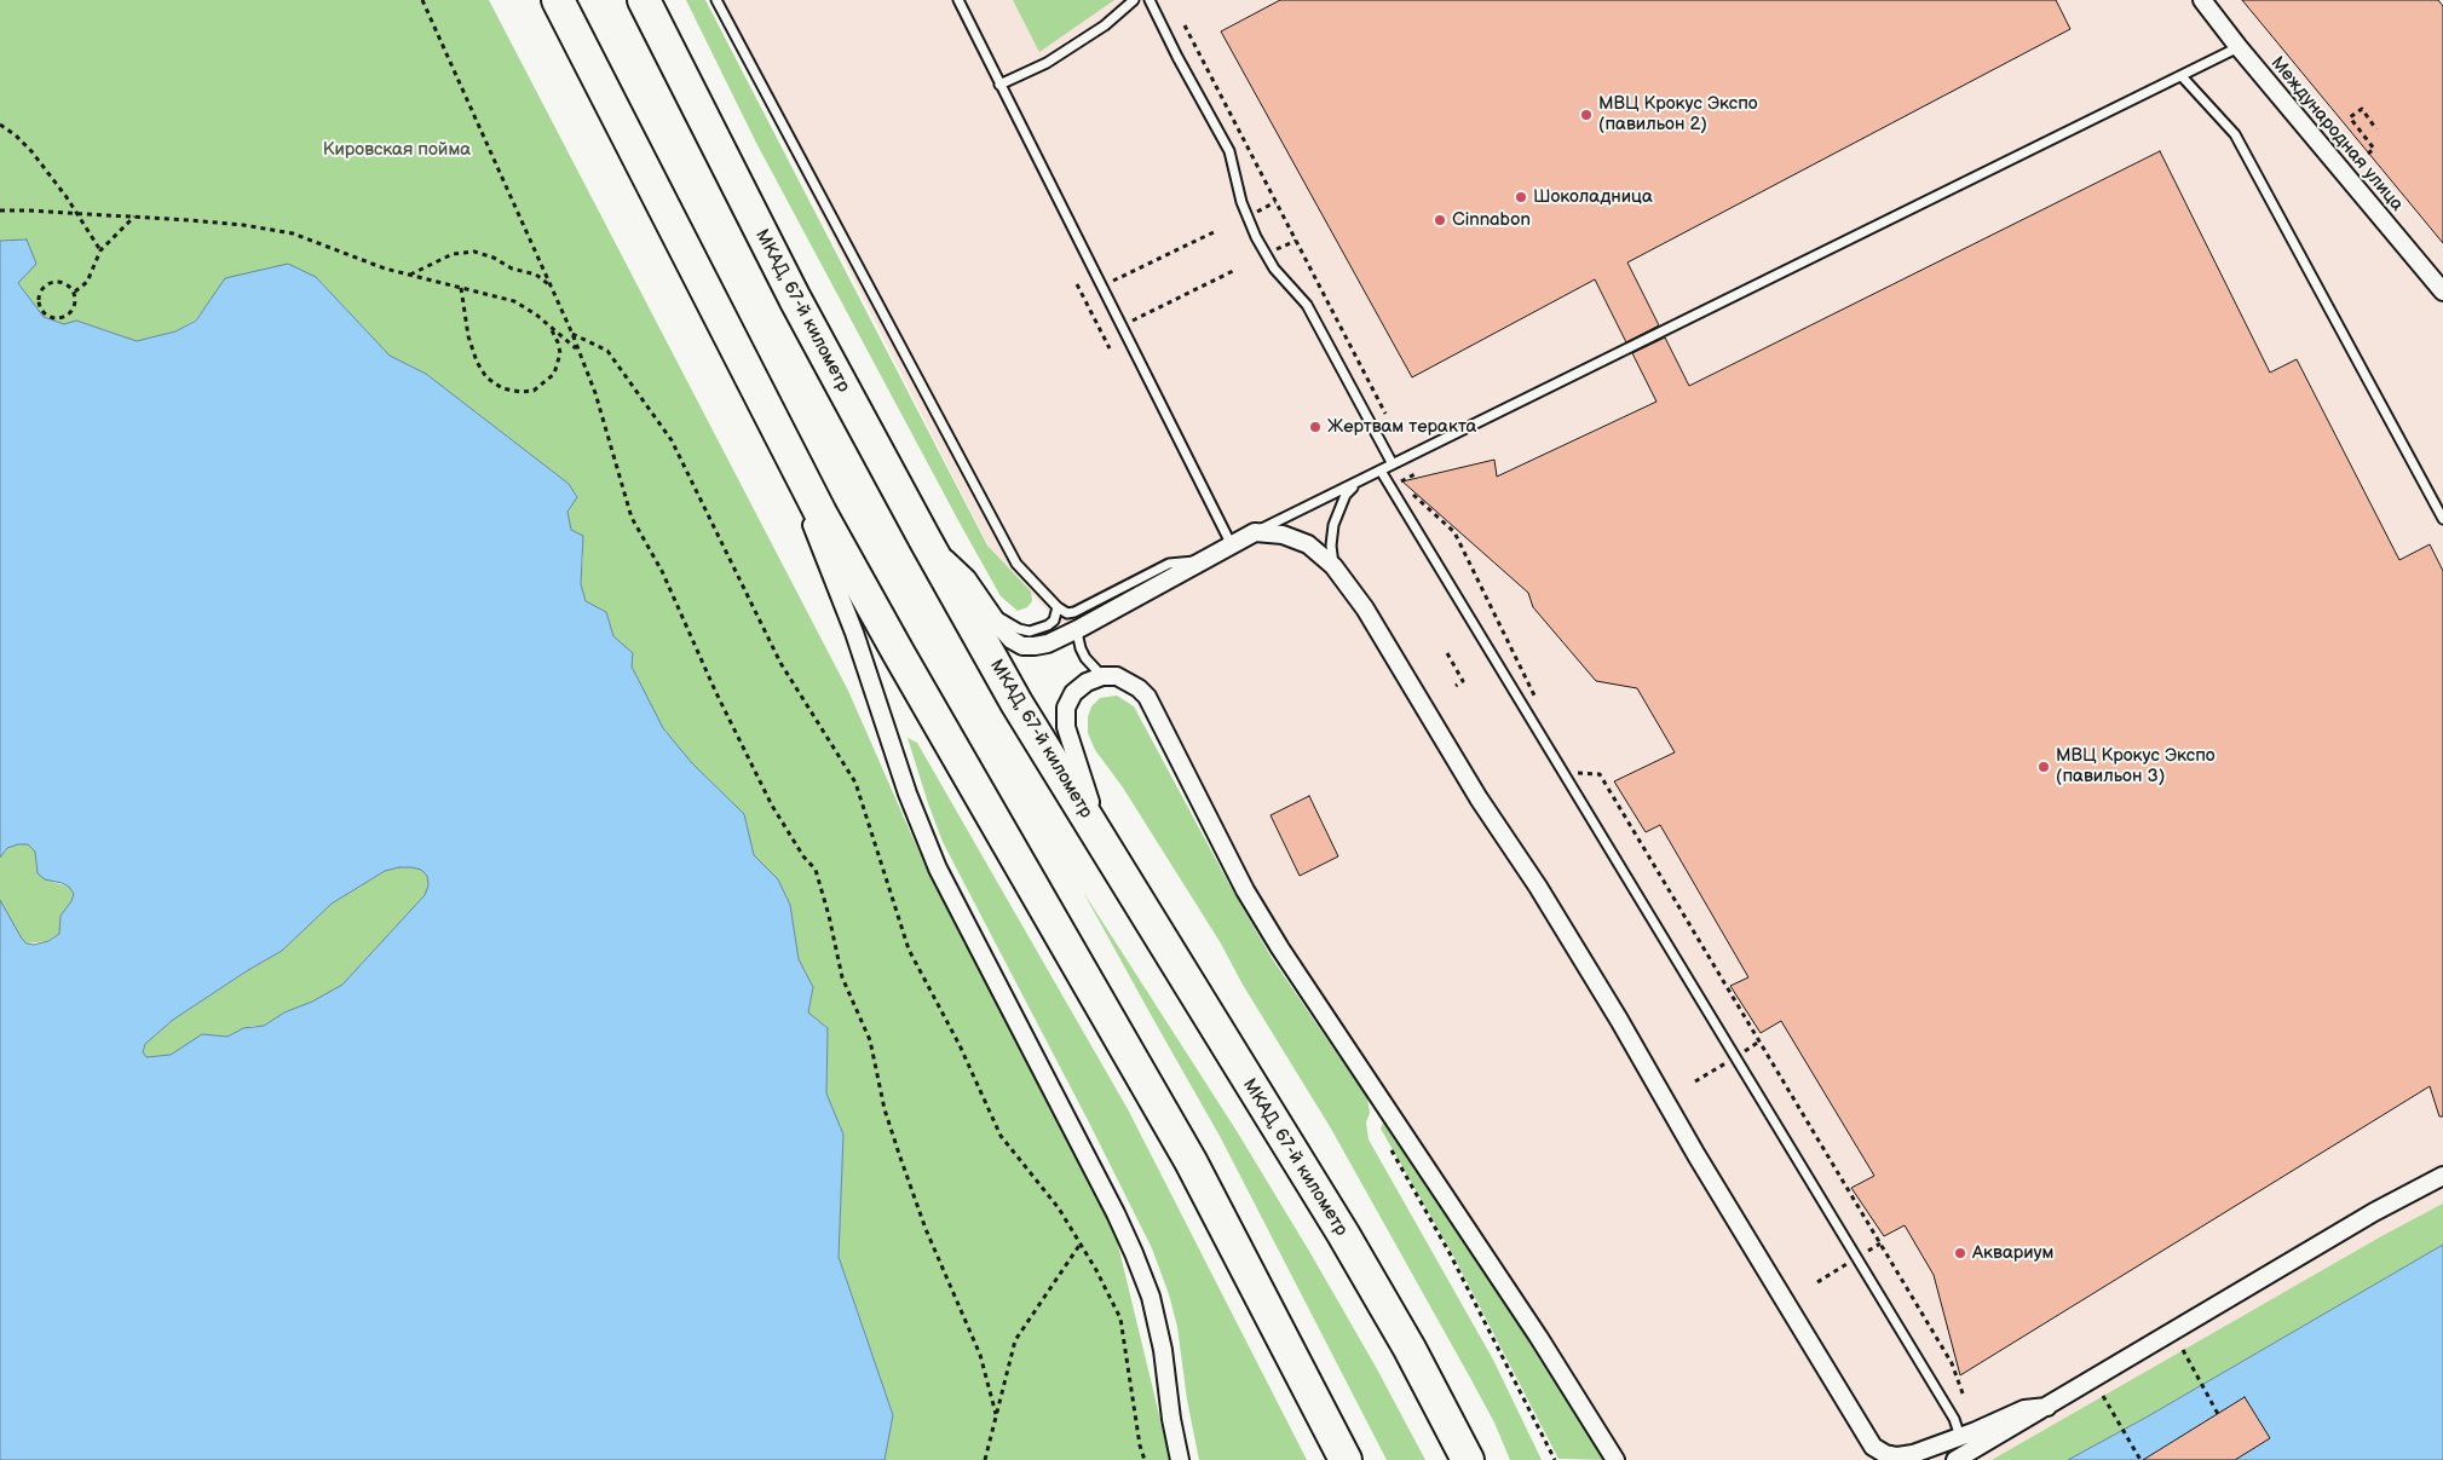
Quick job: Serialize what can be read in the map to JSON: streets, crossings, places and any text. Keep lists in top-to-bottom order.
{
  "streets": {
    "highway": ["МКАД, 67-й километр"],
    "street": ["Международная улица"]
  },
  "parks": ["Кировская пойма"],
  "places": [
    "МВЦ Крокус Экспо (павильон 2)",
    "Шоколадница",
    "Cinnabon",
    "Жертвам теракта",
    "МВЦ Крокус Экспо (павильон 3)",
    "Аквариум"
  ]
}
